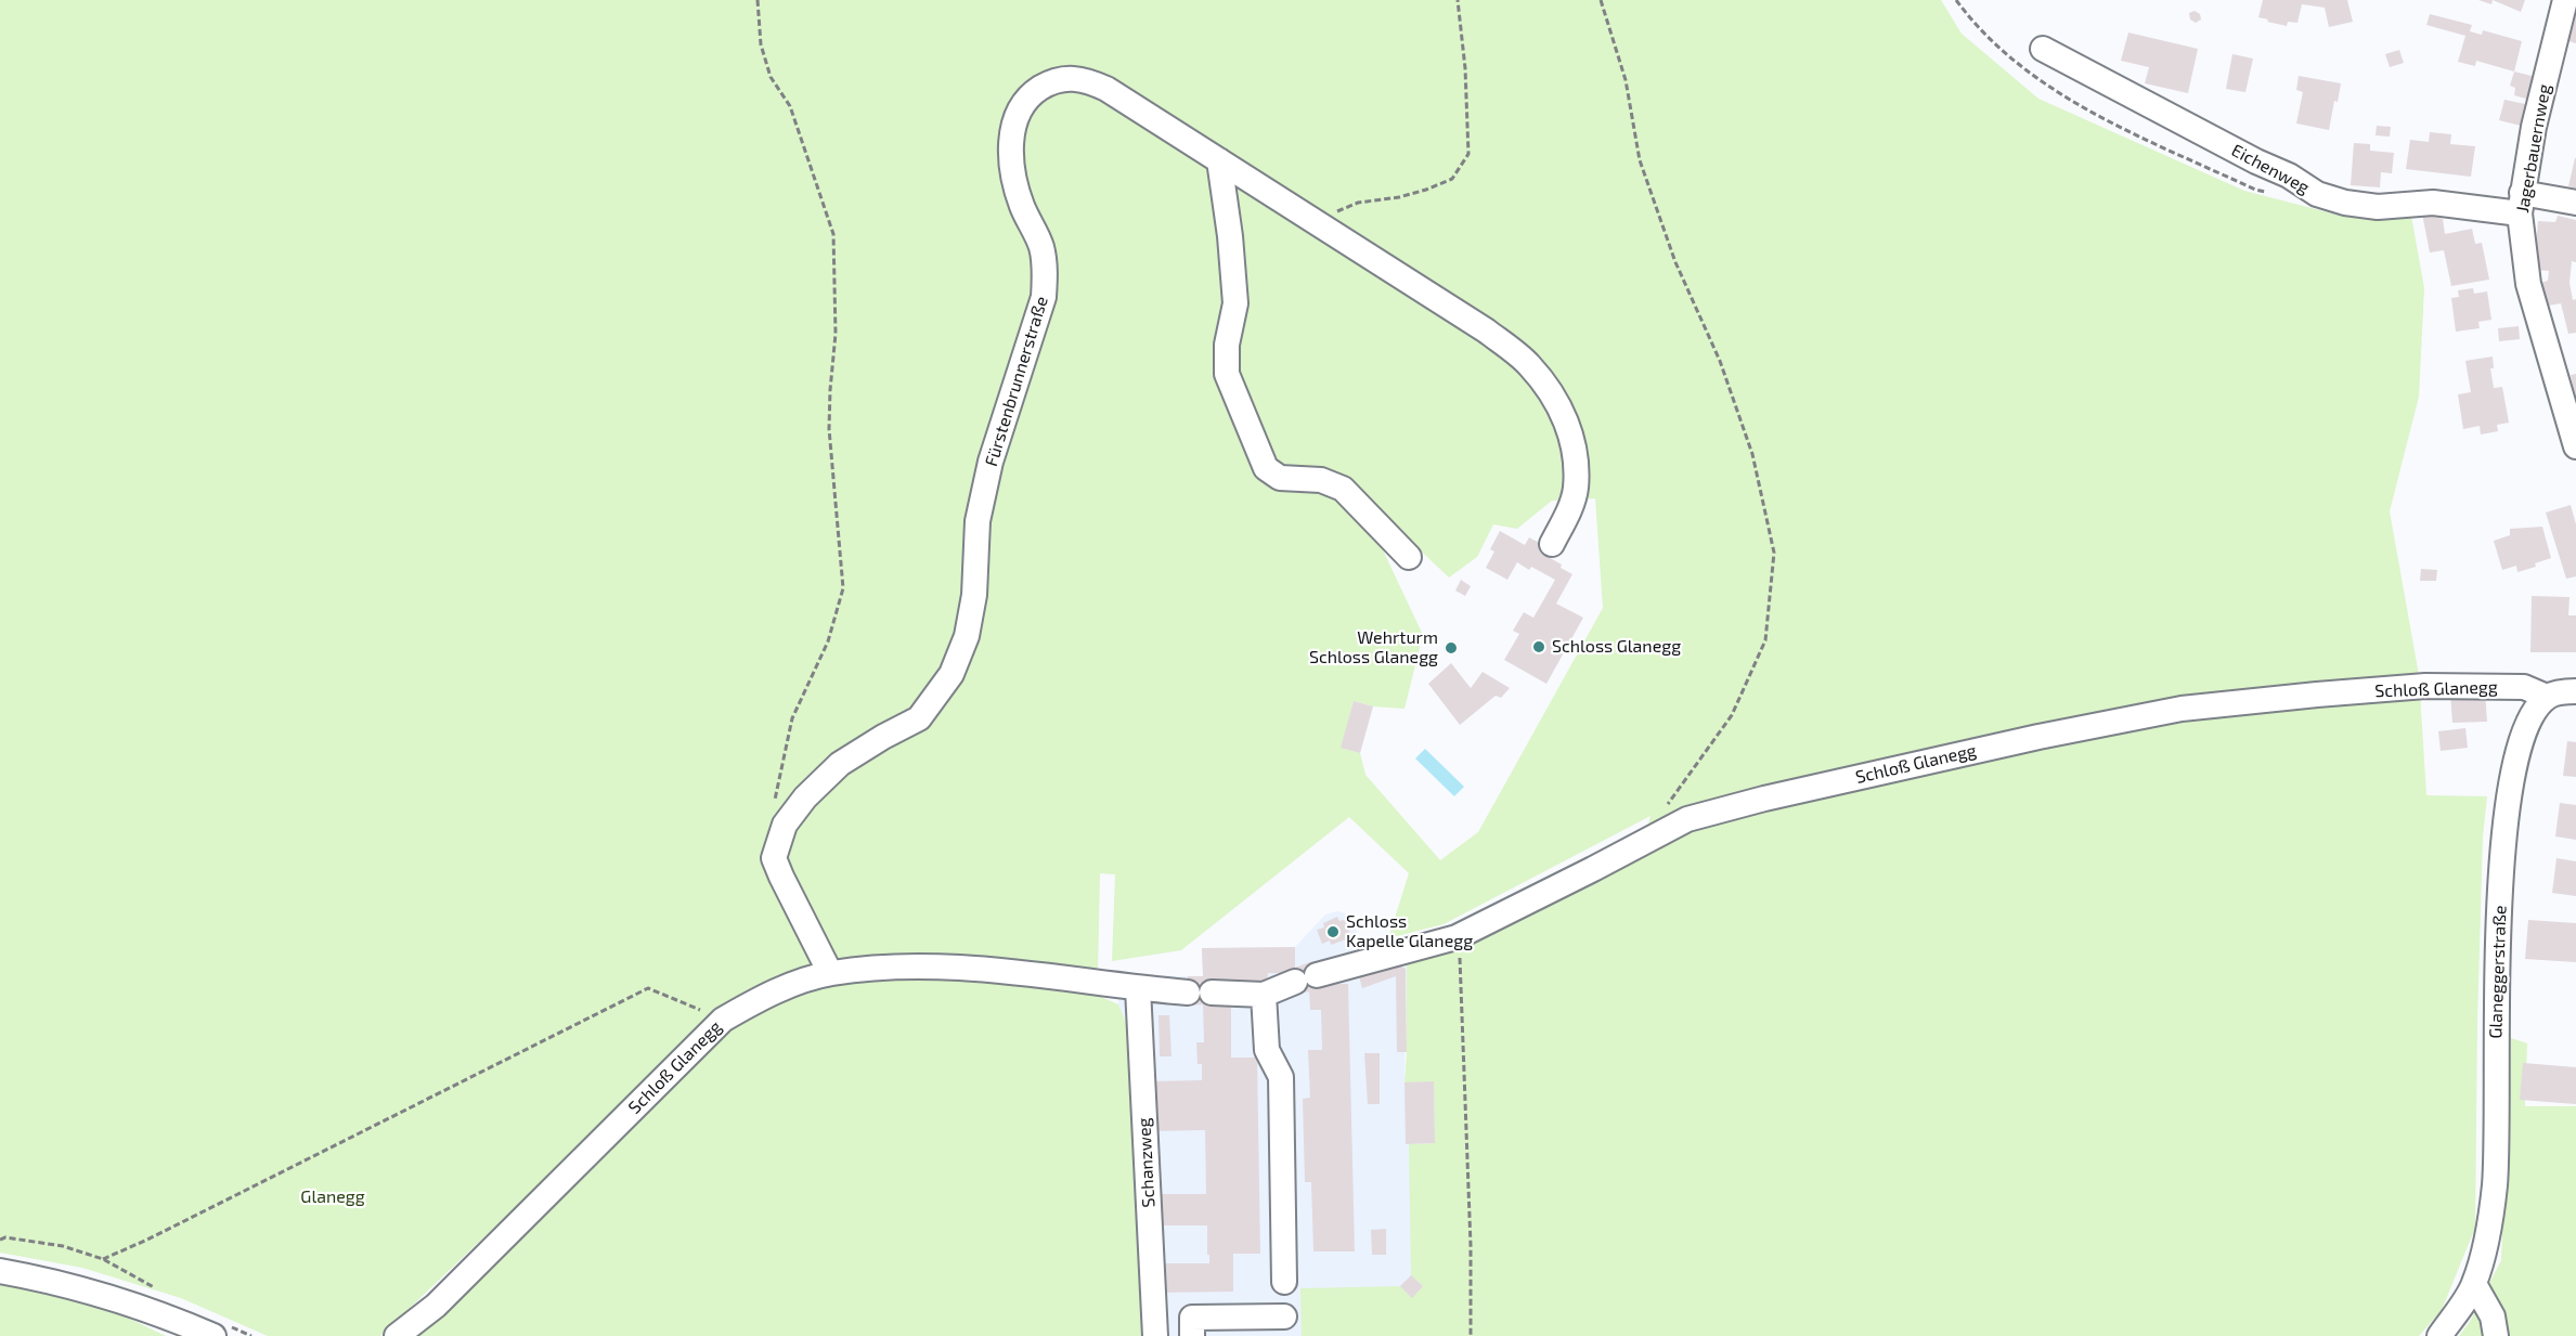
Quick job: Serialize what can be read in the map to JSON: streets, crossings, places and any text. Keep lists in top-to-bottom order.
{
  "streets": {
    "street": [
      "Jagerbauernweg",
      "Eichenweg",
      "Fürstenbrunnerstraße",
      "Schloß Glanegg",
      "Glaneggerstraße",
      "Schanzweg"
    ]
  },
  "crossings": [
    ["Jagerbauernweg", "Eichenweg"],
    ["Fürstenbrunnerstraße", "Schloß Glanegg"],
    ["Schloß Glanegg", "Glaneggerstraße"],
    ["Schloß Glanegg", "Schanzweg"]
  ],
  "parks": ["Glanegg"],
  "places": ["Schloss Glanegg", "Wehrturm Schloss Glanegg", "Schloss Kapelle Glanegg"]
}
